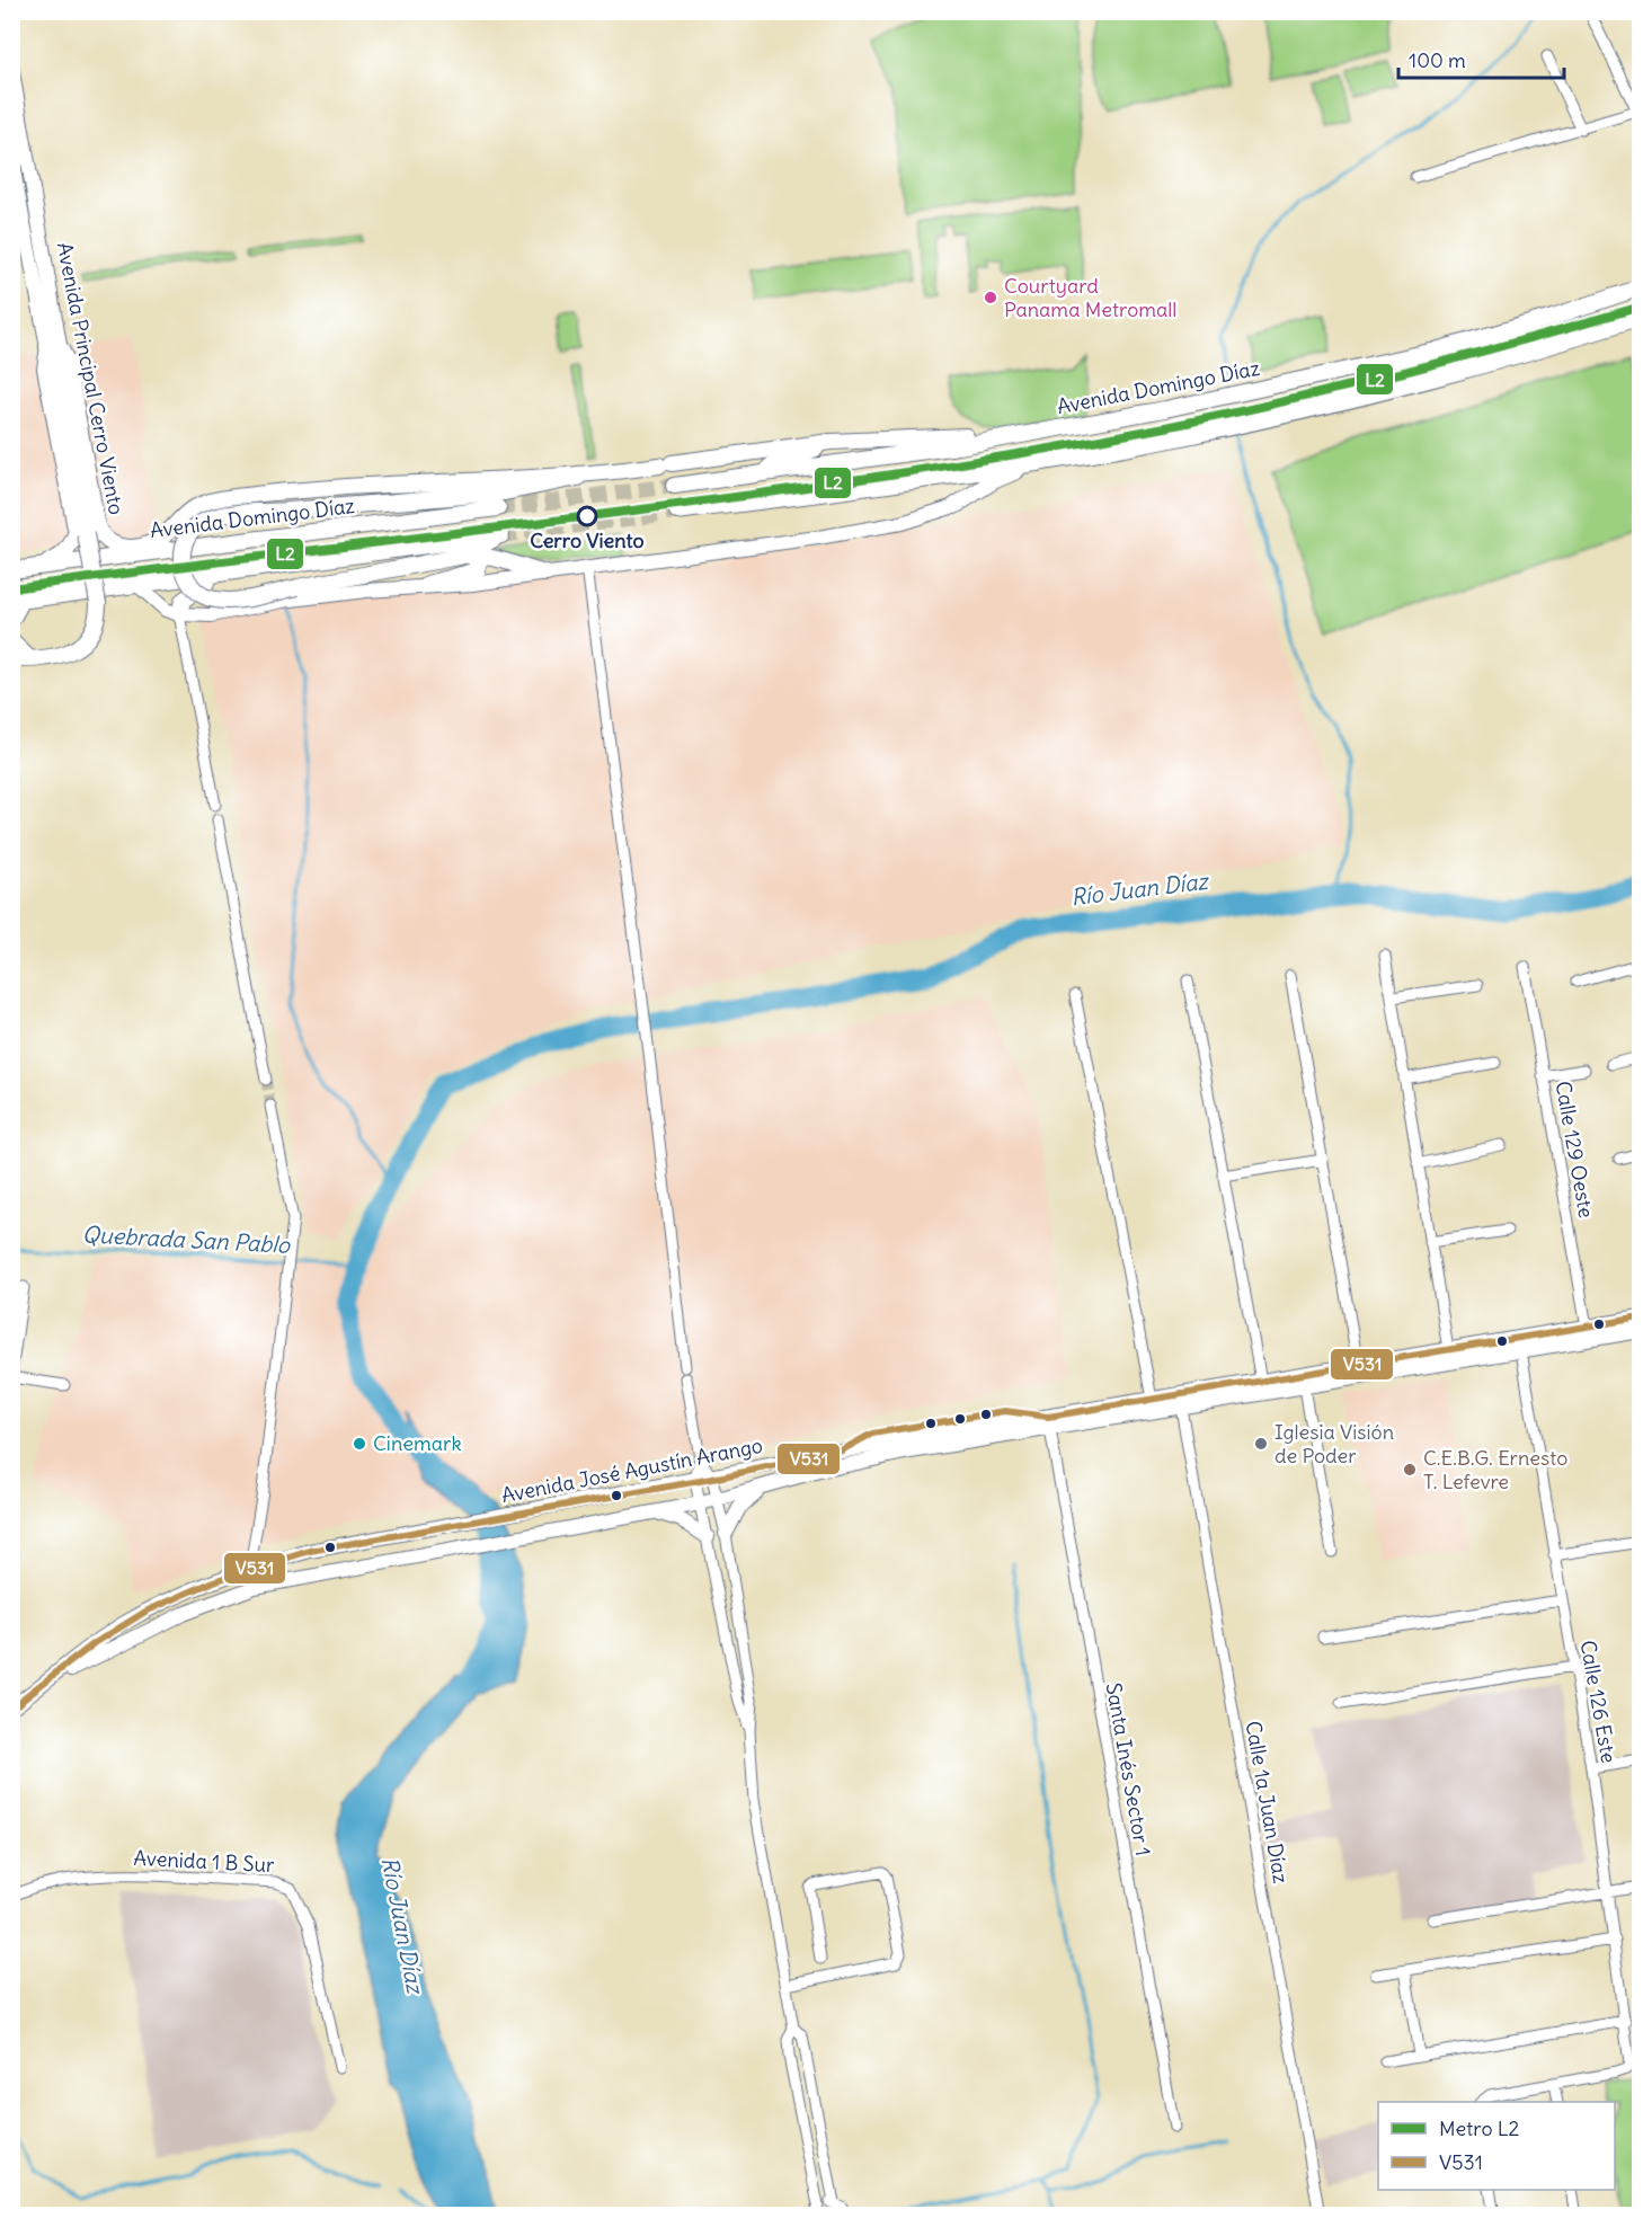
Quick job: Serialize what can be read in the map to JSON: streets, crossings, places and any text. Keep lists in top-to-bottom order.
{
  "streets": {
    "main road": ["Avenida Principal Cerro Viento", "Avenida Domingo Díaz", "Avenida José Agustín Arango"],
    "street": [
      "Calle 129 Oeste",
      "Calle 126 Este",
      "Santa Inés Sector 1",
      "Calle 1a Juan Díaz",
      "Avenida 1 B Sur"
    ]
  },
  "crossings": [
    ["Calle 129 Oeste", "Avenida José Agustín Arango"],
    ["Avenida José Agustín Arango", "Calle 126 Este"],
    ["Avenida José Agustín Arango", "Santa Inés Sector 1"],
    ["Avenida José Agustín Arango", "Calle 1a Juan Díaz"]
  ],
  "water": ["Río Juan Díaz", "Quebrada San Pablo"],
  "places": [
    "Courtyard Panama Metromall",
    "Cerro Viento",
    "Cinemark",
    "Iglesia Visión de Poder",
    "C.E.B.G. Ernesto T. Lefevre"
  ],
  "lines": ["metro line L2", "transit line V531"],
  "legend": ["Metro L2", "V531"],
  "scale_bar": "100 m"
}
